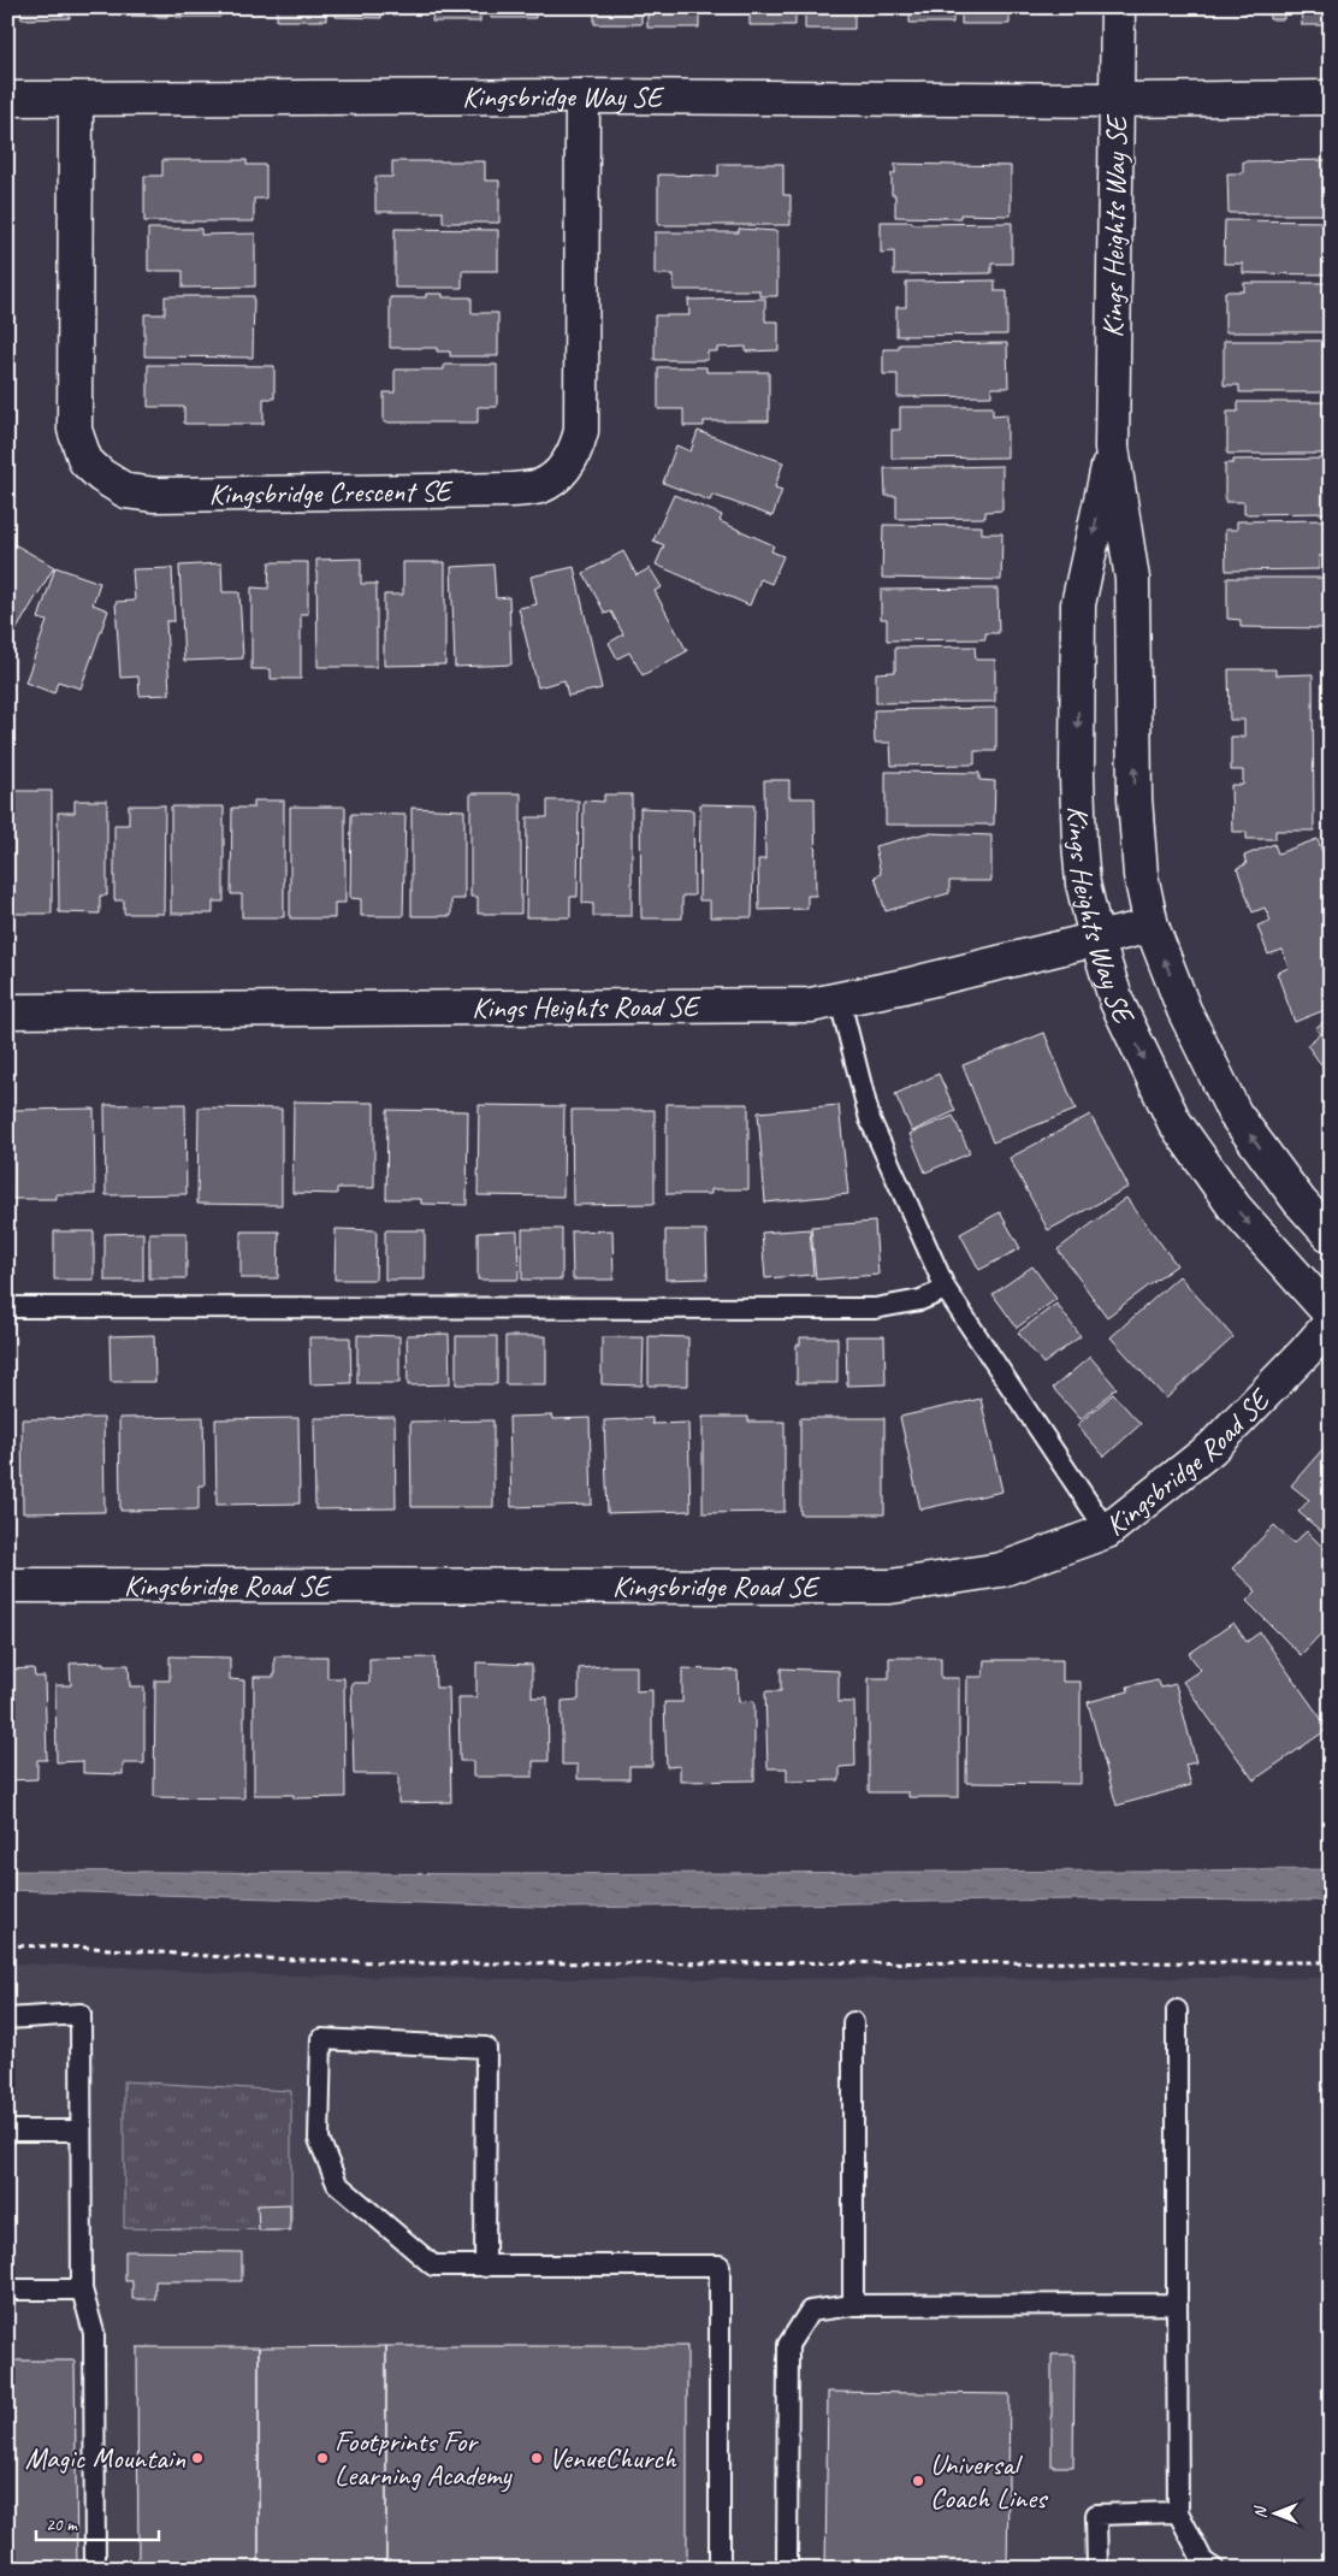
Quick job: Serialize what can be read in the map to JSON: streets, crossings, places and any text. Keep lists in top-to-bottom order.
{
  "streets": {
    "street": [
      "Kingsbridge Way SE",
      "Kings Heights Way SE",
      "Kingsbridge Crescent SE",
      "Kings Heights Road SE",
      "Kingsbridge Road SE"
    ]
  },
  "crossings": [
    ["Kingsbridge Way SE", "Kings Heights Way SE"],
    ["Kingsbridge Way SE", "Kingsbridge Crescent SE"],
    ["Kings Heights Way SE", "Kings Heights Road SE"]
  ],
  "places": [
    "Magic Mountain",
    "Footprints For Learning Academy",
    "VenueChurch",
    "Universal Coach Lines"
  ],
  "scale_bar": "20 m",
  "north": "left"
}
